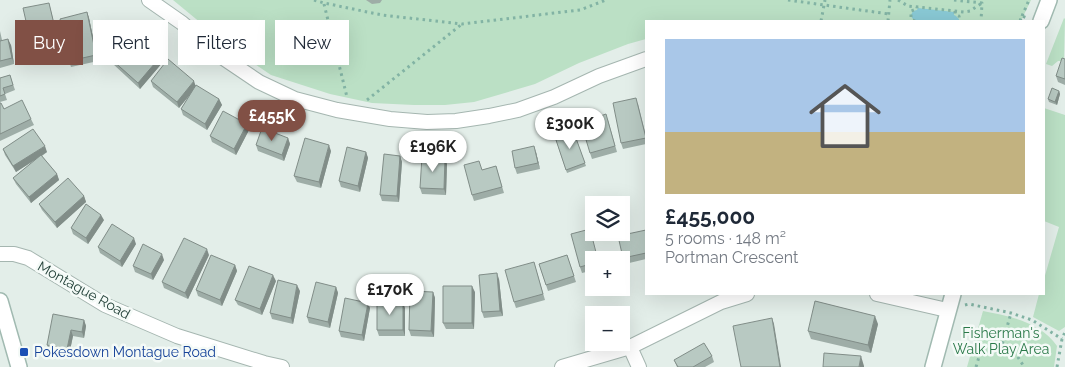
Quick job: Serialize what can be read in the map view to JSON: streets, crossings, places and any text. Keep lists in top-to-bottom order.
{
  "streets": {
    "street": ["Montague Road"]
  },
  "parks": ["Fisherman's Walk Play Area"],
  "places": {
    "transit": ["Pokesdown Montague Road"]
  },
  "page": {
    "chip": [
      "Buy",
      "Rent",
      "Filters",
      "New"
    ],
    "list": [
      {
        "name": "£455,000",
        "note": "5 rooms · 148 m² · Portman Crescent"
      }
    ],
    "price": [
      "£455K",
      "£300K",
      "£196K",
      "£170K"
    ],
    "map_buttons": ["+", "−"]
  }
}
